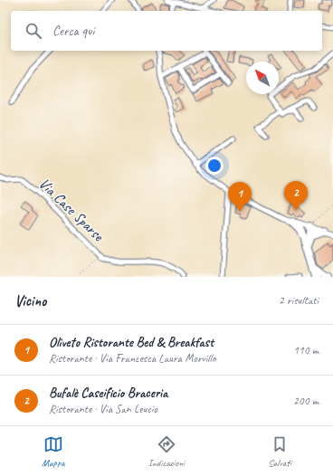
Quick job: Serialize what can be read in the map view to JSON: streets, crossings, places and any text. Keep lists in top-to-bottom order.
{
  "streets": {
    "street": ["Via Case Sparse"]
  },
  "north": "top left",
  "page": {
    "search": "Cerca qui",
    "pins": ["2", "1"],
    "heading": ["Vicino", "2 risultati"],
    "list": [
      {
        "mark": "1",
        "name": "Oliveto Ristorante Bed & Breakfast",
        "note": "Ristorante · Via Francesca Laura Morvillo",
        "value": "110 m"
      },
      {
        "mark": "2",
        "name": "Bufalè Caseificio Braceria",
        "note": "Ristorante · Via San Leucio",
        "value": "200 m"
      }
    ],
    "nav": ["Mappa", "Indicazioni", "Salvati"]
  }
}
